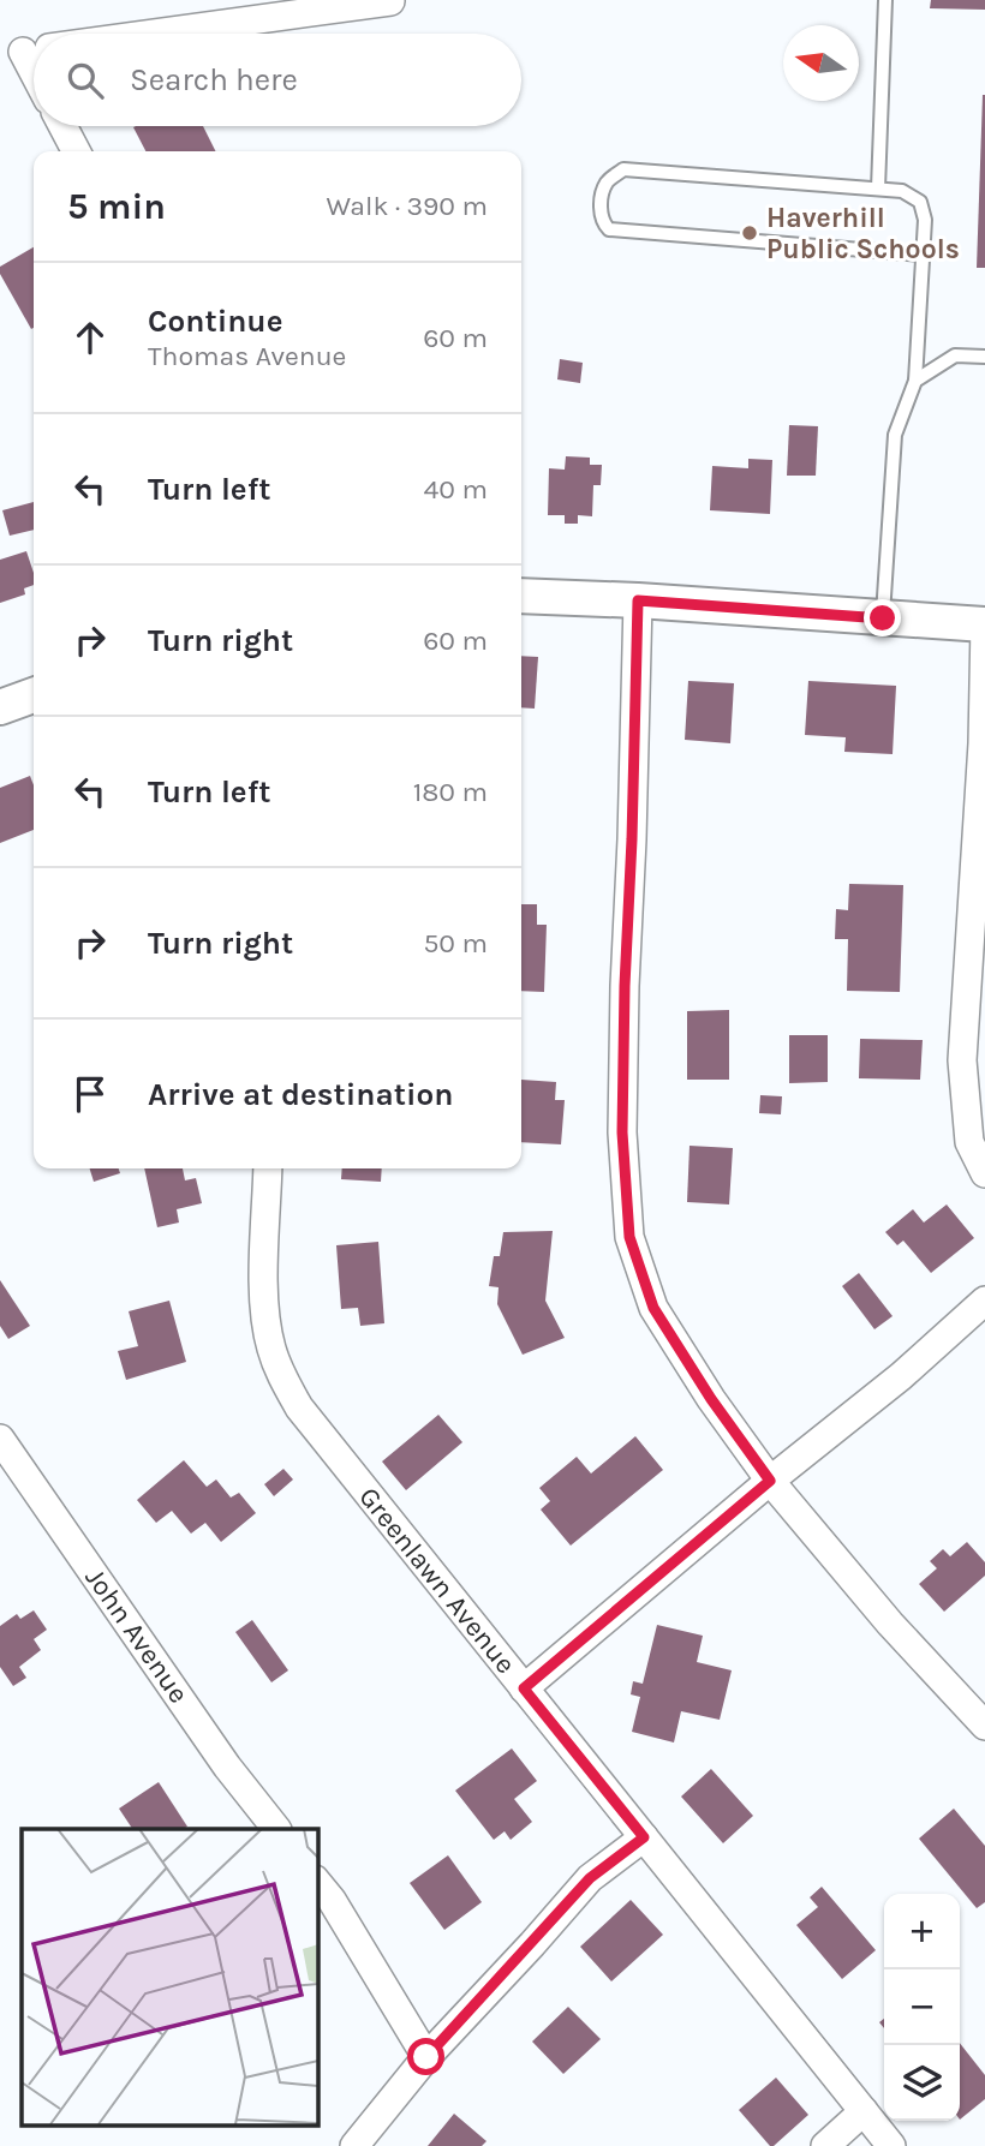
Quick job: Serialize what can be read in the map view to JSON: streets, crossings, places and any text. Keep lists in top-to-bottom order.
{
  "streets": {
    "street": ["Greenlawn Avenue", "John Avenue"]
  },
  "places": ["Haverhill Public Schools"],
  "north": "left",
  "page": {
    "search": "Search here",
    "heading": ["5 min", "Walk · 390 m"],
    "list": [
      ["Continue", "Thomas Avenue", "60 m"],
      ["Turn left", "40 m"],
      ["Turn right", "60 m"],
      ["Turn left", "180 m"],
      ["Turn right", "50 m"],
      "Arrive at destination"
    ],
    "map_buttons": ["+", "−"]
  }
}
